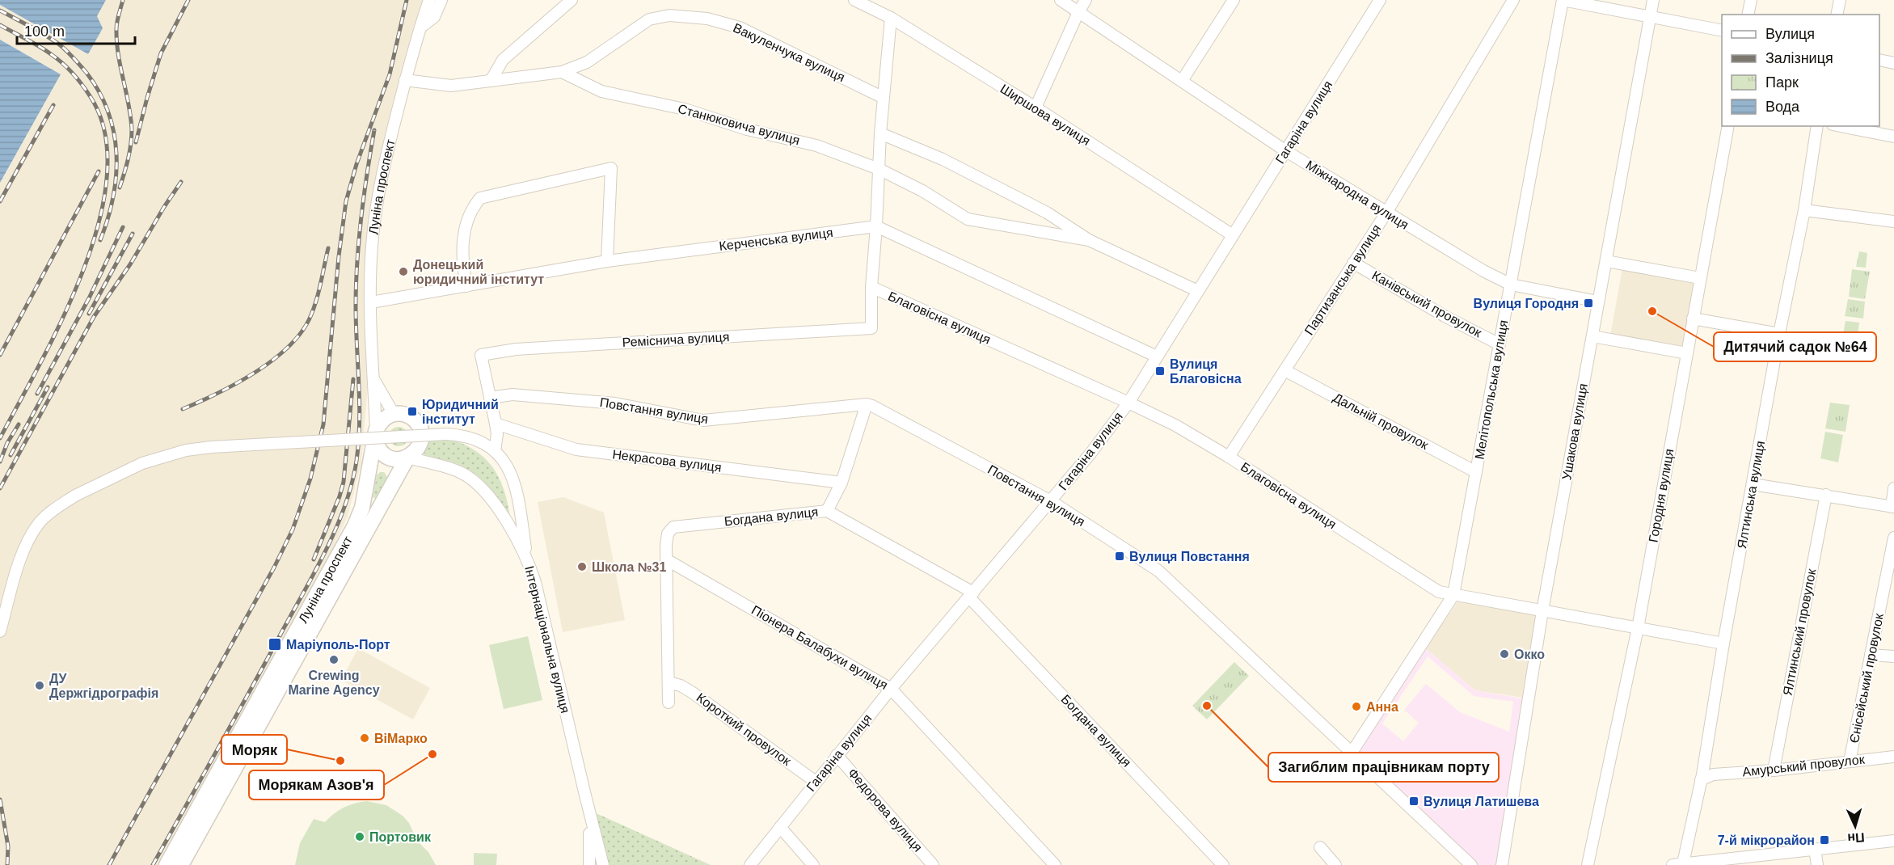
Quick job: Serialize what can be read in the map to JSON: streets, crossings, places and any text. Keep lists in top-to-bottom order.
{
  "streets": {
    "main road": ["Луніна проспект"],
    "street": [
      "Вакуленчука вулиця",
      "Ширшова вулиця",
      "Гагаріна вулиця",
      "Станюковича вулиця",
      "Міжнародна вулиця",
      "Керченська вулиця",
      "Партизанська вулиця",
      "Канівський провулок",
      "Благовісна вулиця",
      "Реміснича вулиця",
      "Мелітопольська вулиця",
      "Повстання вулиця",
      "Дальній провулок",
      "Ушакова вулиця",
      "Некрасова вулиця",
      "Ялтинська вулиця",
      "Городня вулиця",
      "Богдана вулиця",
      "Ялтинський провулок",
      "Інтернаціональна вулиця",
      "Піонера Балабухи вулиця",
      "Єнісейський провулок",
      "Короткий провулок",
      "Амурський провулок",
      "Федорова вулиця"
    ]
  },
  "crossings": [
    ["Вакуленчука вулиця", "Станюковича вулиця"],
    ["Ширшова вулиця", "Гагаріна вулиця"],
    ["Гагаріна вулиця", "Станюковича вулиця"],
    ["Гагаріна вулиця", "Міжнародна вулиця"],
    ["Гагаріна вулиця", "Благовісна вулиця"],
    ["Гагаріна вулиця", "Повстання вулиця"],
    ["Гагаріна вулиця", "Богдана вулиця"],
    ["Гагаріна вулиця", "Піонера Балабухи вулиця"],
    ["Гагаріна вулиця", "Короткий провулок"],
    ["Гагаріна вулиця", "Федорова вулиця"],
    ["Луніна проспект", "Керченська вулиця"],
    ["Луніна проспект", "Інтернаціональна вулиця"],
    ["Міжнародна вулиця", "Партизанська вулиця"],
    ["Міжнародна вулиця", "Мелітопольська вулиця"],
    ["Міжнародна вулиця", "Ушакова вулиця"],
    ["Партизанська вулиця", "Канівський провулок"],
    ["Партизанська вулиця", "Благовісна вулиця"],
    ["Партизанська вулиця", "Дальній провулок"],
    ["Канівський провулок", "Мелітопольська вулиця"],
    ["Благовісна вулиця", "Реміснича вулиця"],
    ["Благовісна вулиця", "Мелітопольська вулиця"],
    ["Благовісна вулиця", "Ушакова вулиця"],
    ["Благовісна вулиця", "Ялтинська вулиця"],
    ["Благовісна вулиця", "Городня вулиця"],
    ["Реміснича вулиця", "Повстання вулиця"],
    ["Мелітопольська вулиця", "Повстання вулиця"],
    ["Мелітопольська вулиця", "Дальній провулок"],
    ["Ялтинська вулиця", "Амурський провулок"],
    ["Богдана вулиця", "Піонера Балабухи вулиця"],
    ["Ялтинський провулок", "Амурський провулок"],
    ["Єнісейський провулок", "Амурський провулок"]
  ],
  "places": {
    "other": [
      "Донецький юридичний інститут",
      "Дитячий садок №64",
      "Школа №31",
      "Окко",
      "Crewing Marine Agency",
      "ДУ Держгідрографія",
      "Загиблим працівникам порту",
      "Анна",
      "ВіМарко",
      "Морякам Азов'я",
      "Моряк",
      "Портовик"
    ],
    "transit": [
      "Вулиця Городня",
      "Вулиця Благовісна",
      "Юридичний інститут",
      "Вулиця Повстання",
      "Маріуполь-Порт",
      "Вулиця Латишева",
      "7-й мікрорайон"
    ]
  },
  "legend": [
    "Вулиця",
    "Залізниця",
    "Парк",
    "Вода"
  ],
  "scale_bar": "100 m",
  "north": "bottom"
}
